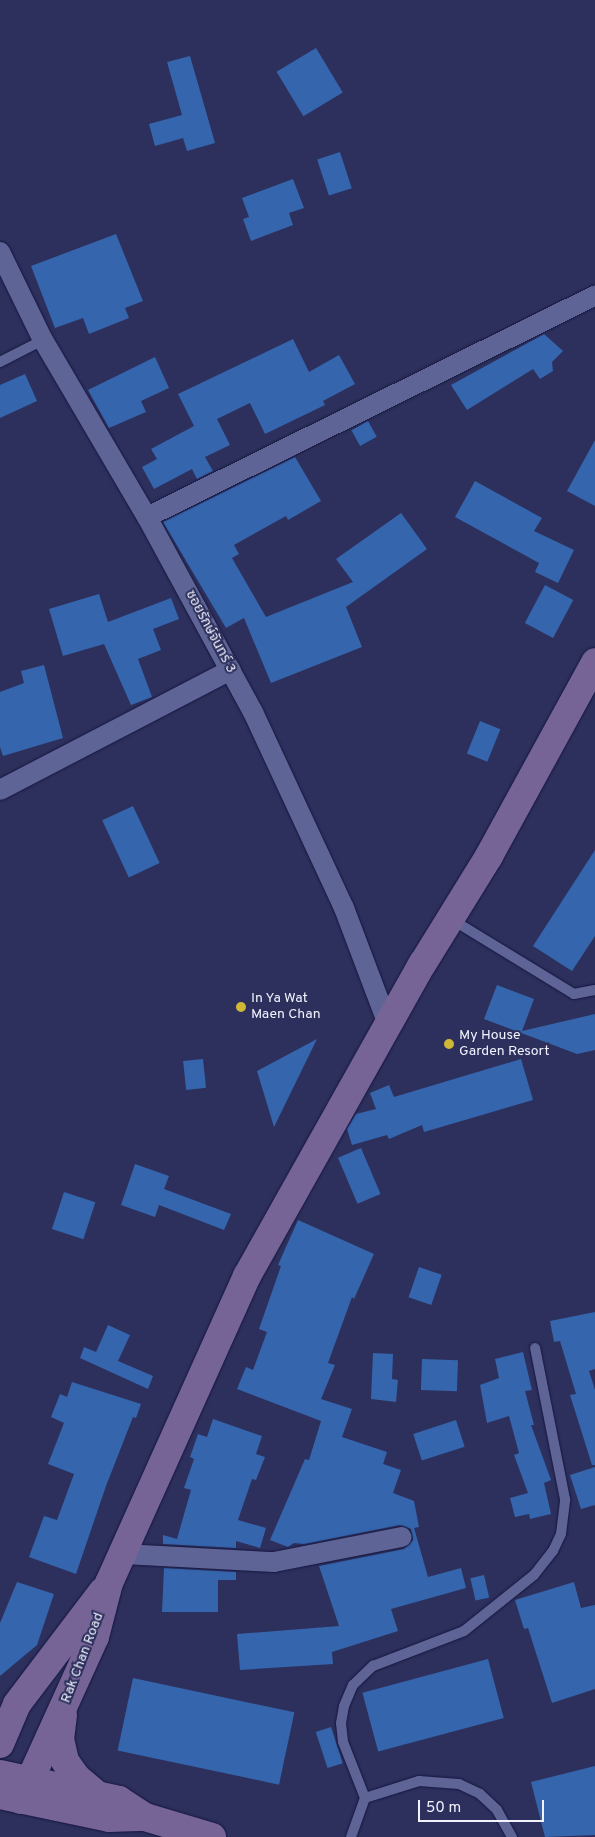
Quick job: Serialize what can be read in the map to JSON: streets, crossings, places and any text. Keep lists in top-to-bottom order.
{
  "streets": {
    "main road": ["Rak Chan Road"],
    "street": ["ซอยรักษ์จันทร์ 3"]
  },
  "places": ["In Ya Wat Maen Chan", "My House Garden Resort"],
  "scale_bar": "50 m"
}
